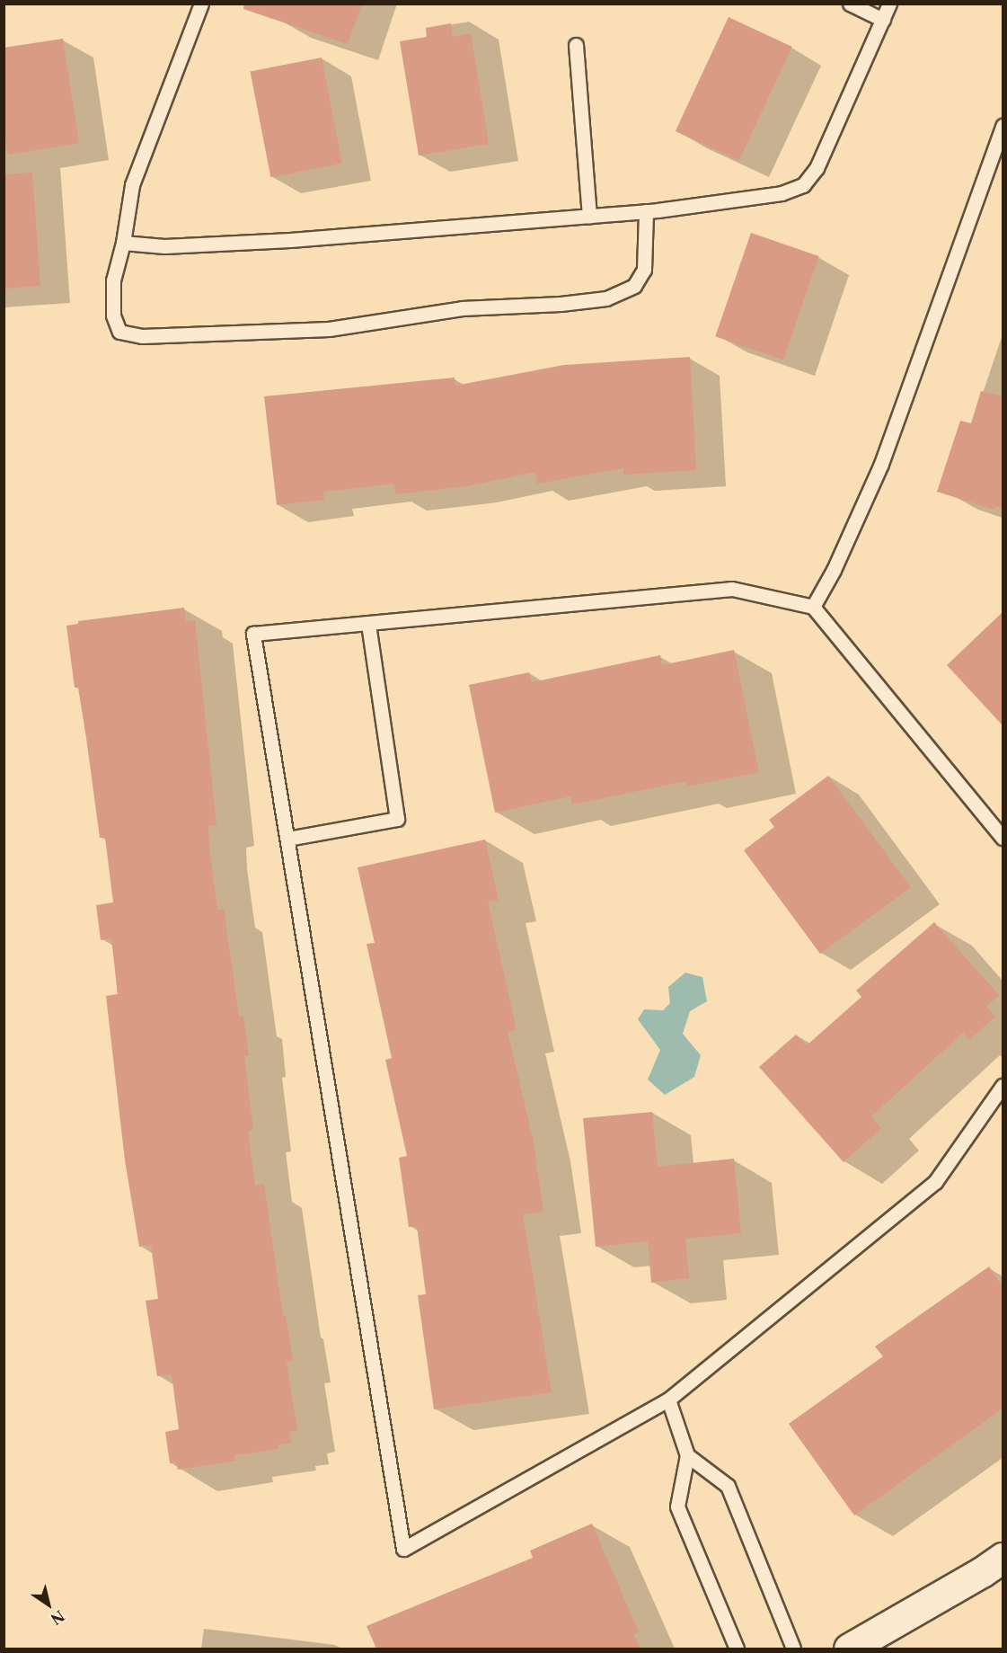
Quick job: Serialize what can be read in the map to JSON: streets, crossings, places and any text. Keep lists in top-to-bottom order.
{
  "north": "bottom right"
}
